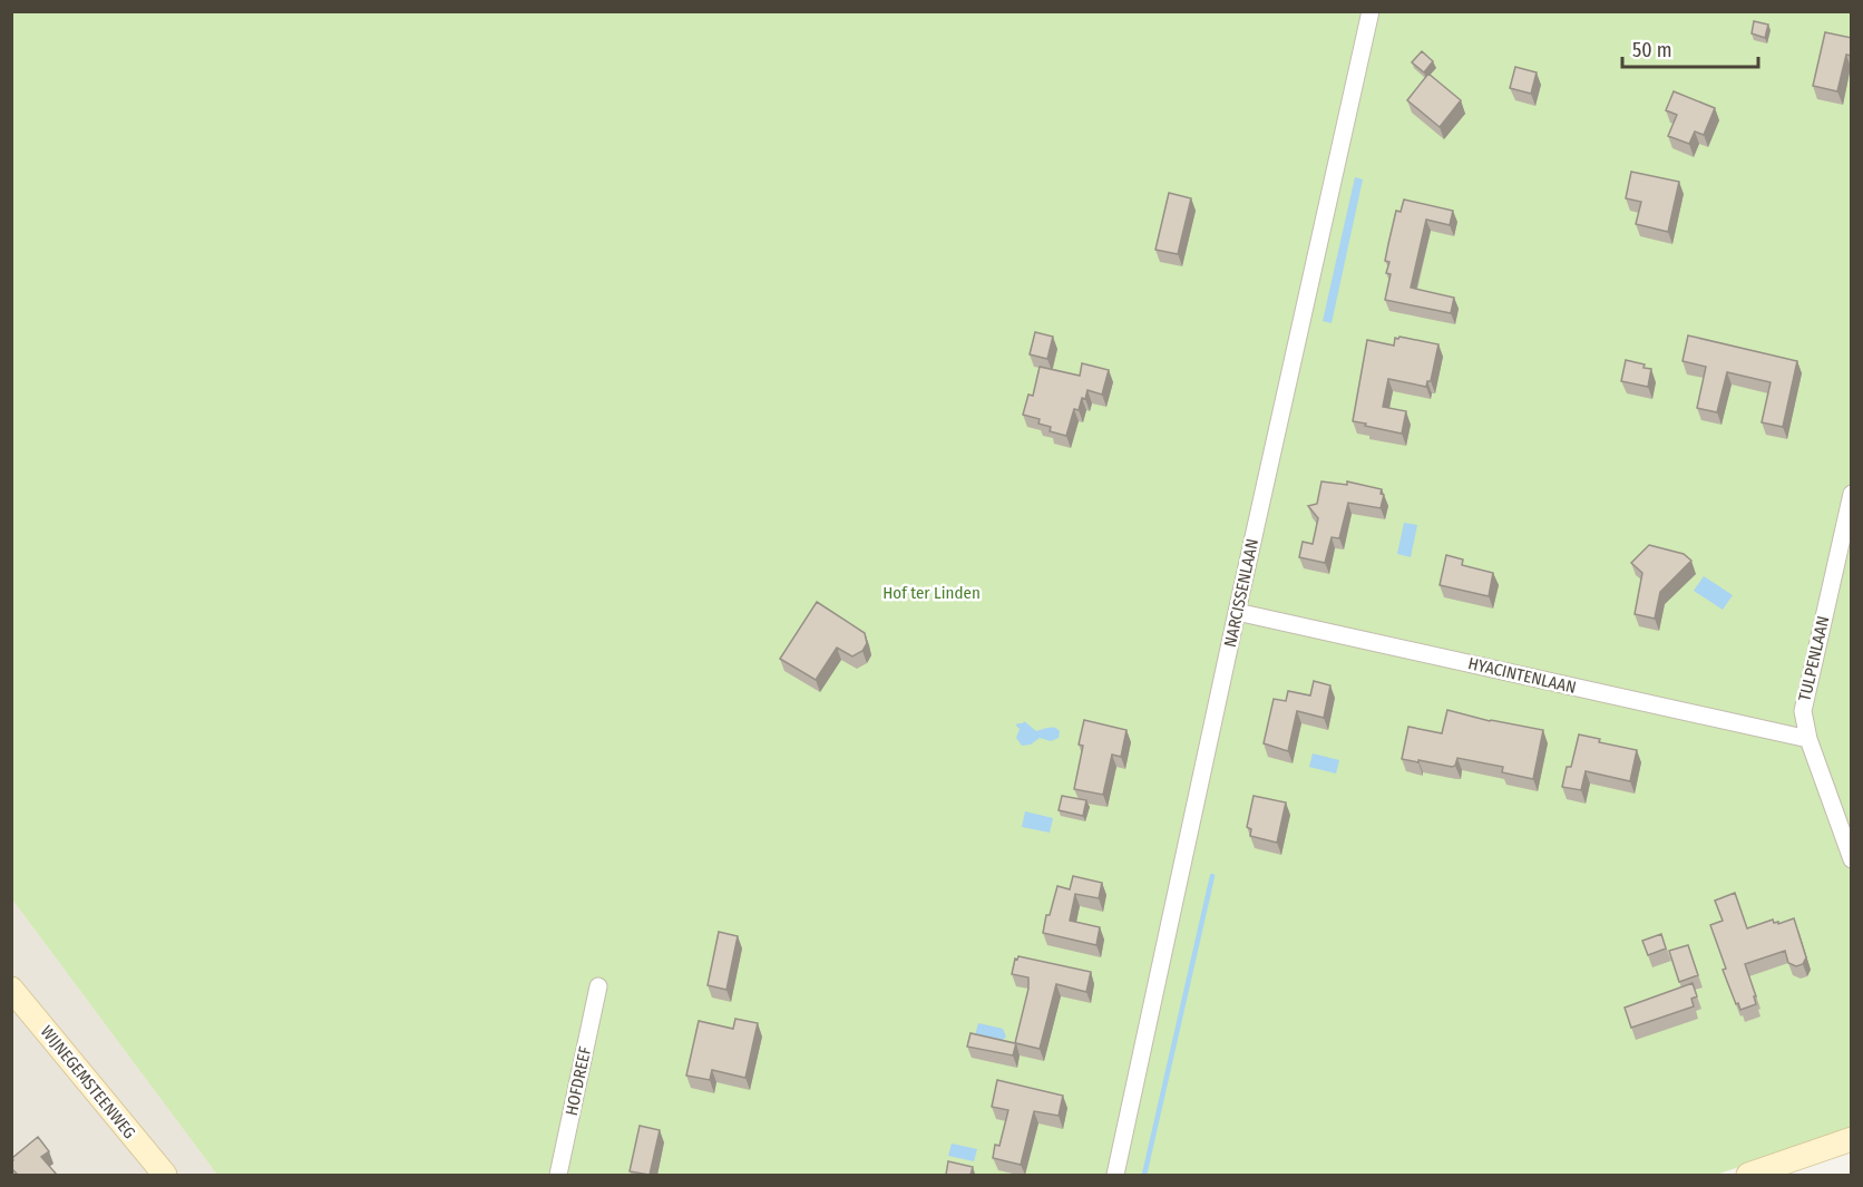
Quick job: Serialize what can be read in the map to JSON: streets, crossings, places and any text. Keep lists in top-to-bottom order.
{
  "streets": {
    "street": [
      "NARCISSENLAAN",
      "TULPENLAAN",
      "HYACINTENLAAN",
      "HOFDREEF",
      "WIJNEGEMSTEENWEG"
    ]
  },
  "crossings": [
    ["NARCISSENLAAN", "HYACINTENLAAN"],
    ["TULPENLAAN", "HYACINTENLAAN"]
  ],
  "parks": ["Hof ter Linden"],
  "scale_bar": "50 m"
}
